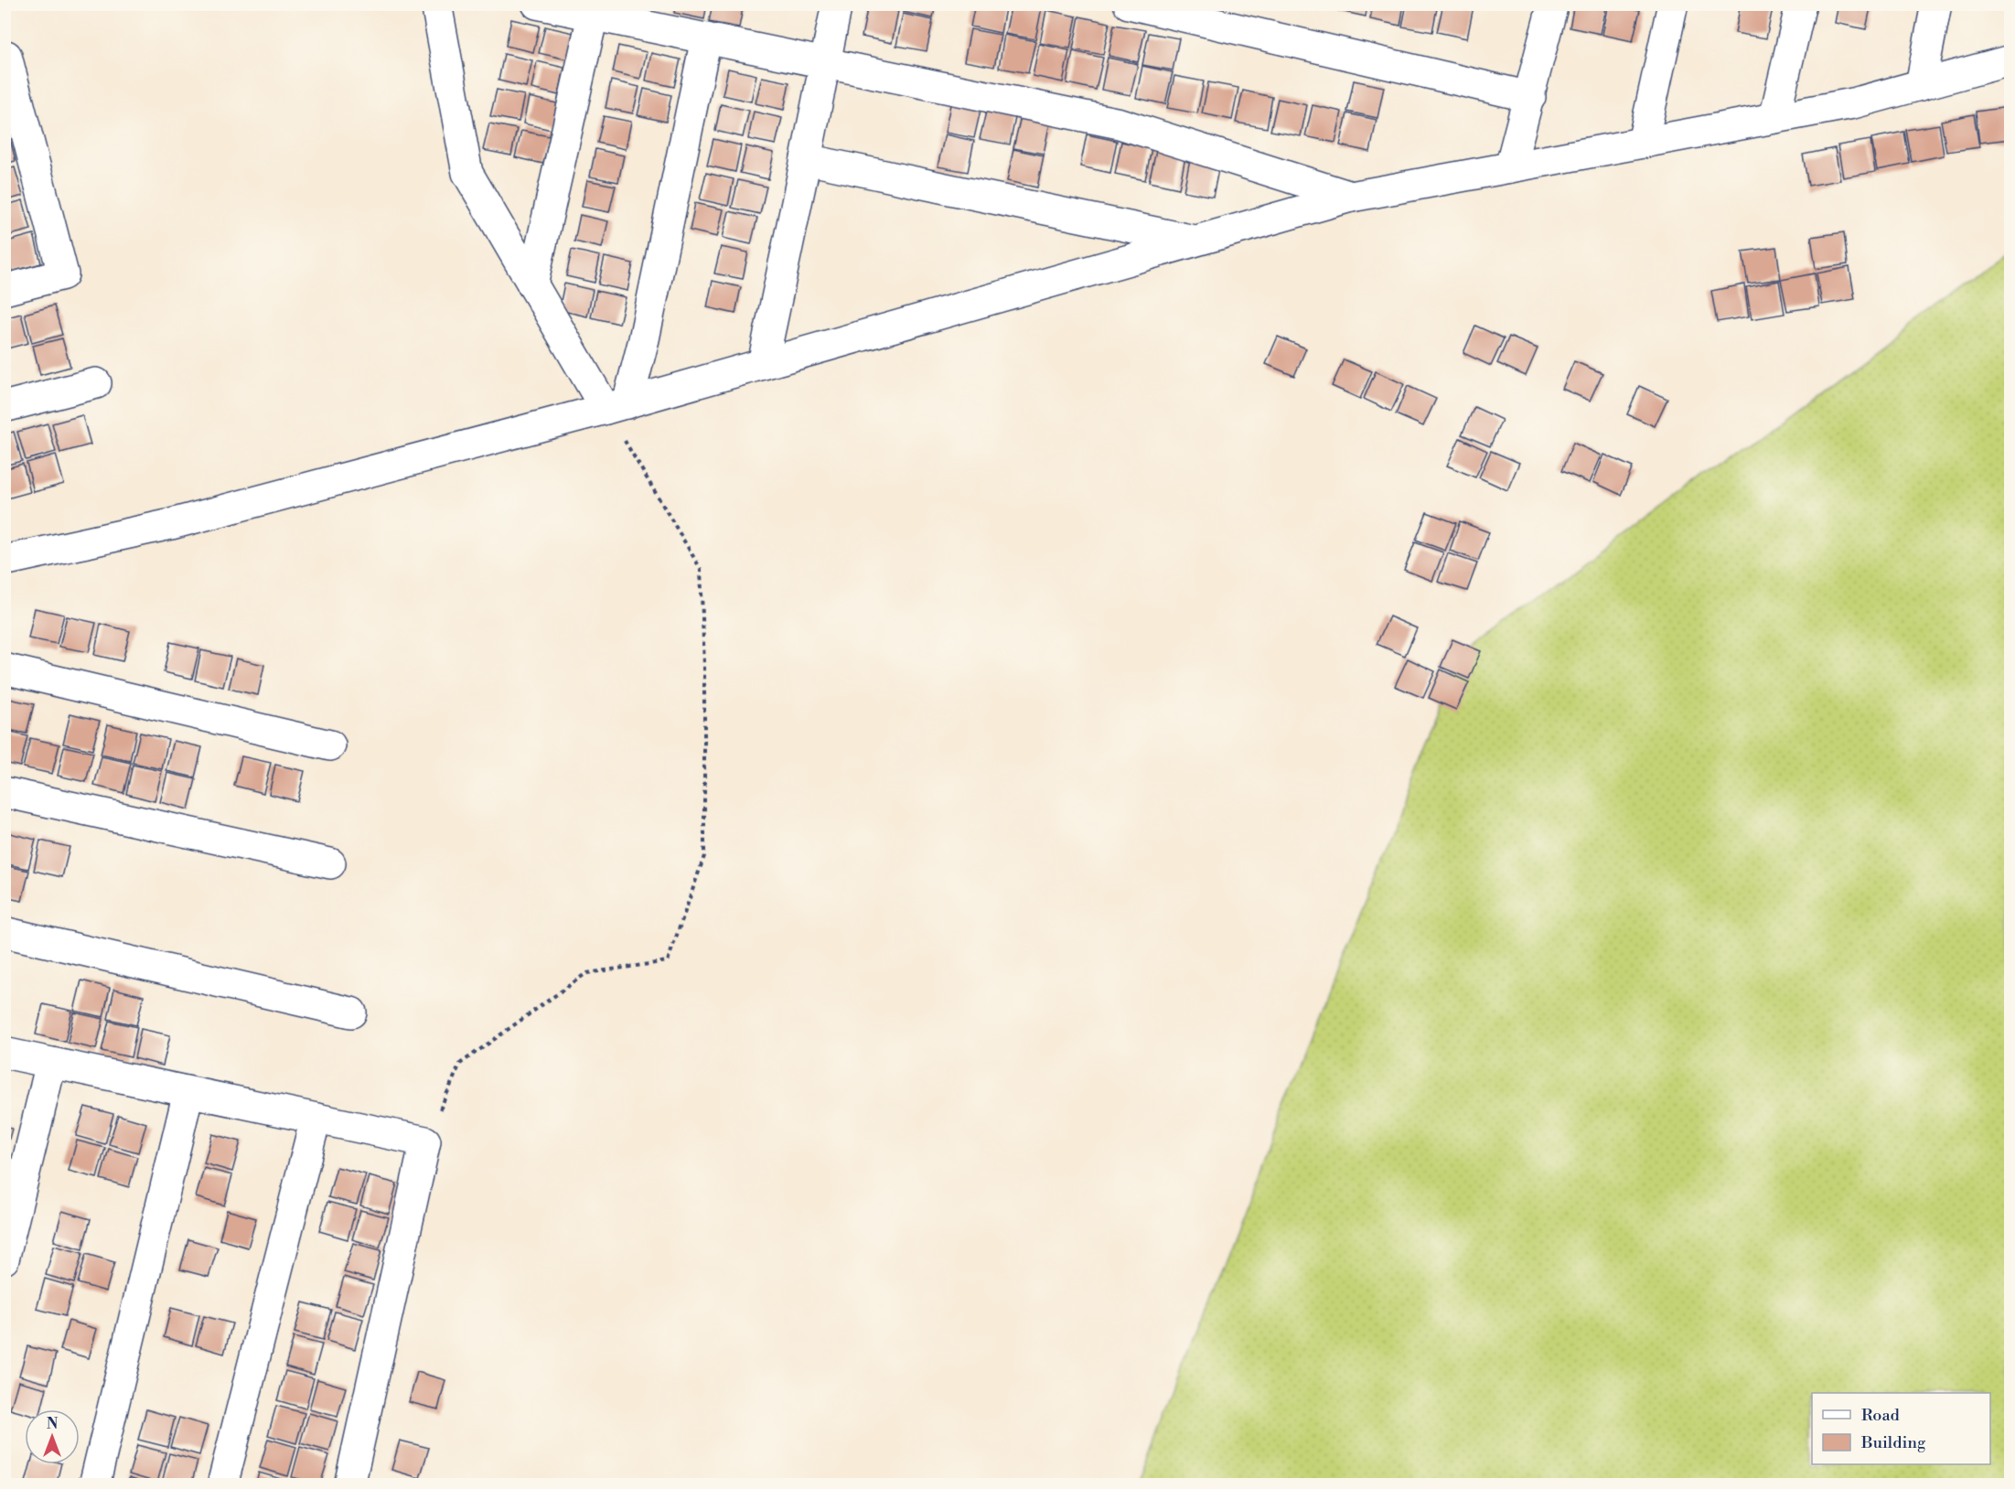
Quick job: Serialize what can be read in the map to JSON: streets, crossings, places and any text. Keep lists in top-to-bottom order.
{
  "legend": ["Road", "Building"],
  "north": "top"
}
